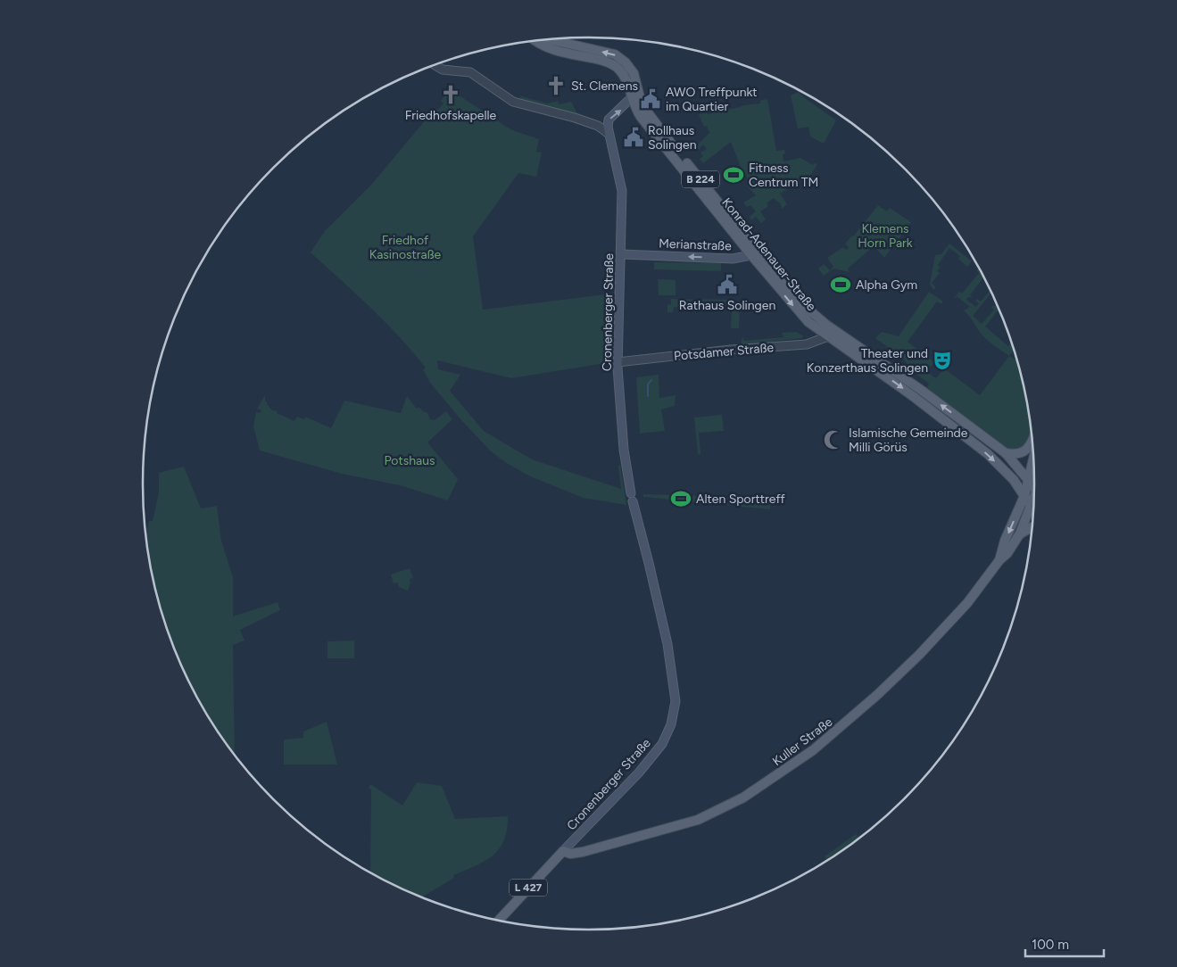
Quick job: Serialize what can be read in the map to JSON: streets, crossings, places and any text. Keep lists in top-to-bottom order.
{
  "streets": {
    "main road": [
      "B 224",
      "Merianstraße",
      "Konrad-Adenauer-Straße",
      "Cronenberger Straße",
      "Kuller Straße",
      "L 427"
    ],
    "street": ["Potsdamer Straße"]
  },
  "crossings": [
    ["B 224", "Konrad-Adenauer-Straße"],
    ["Merianstraße", "Konrad-Adenauer-Straße"],
    ["Merianstraße", "Cronenberger Straße"],
    ["Konrad-Adenauer-Straße", "Potsdamer Straße"],
    ["Konrad-Adenauer-Straße", "Kuller Straße"],
    ["Cronenberger Straße", "Potsdamer Straße"],
    ["Cronenberger Straße", "Kuller Straße"]
  ],
  "one_way": ["Merianstraße"],
  "parks": ["Klemens Horn Park", "Friedhof Kasinostraße", "Potshaus"],
  "places": {
    "church": ["St. Clemens", "Friedhofskapelle"],
    "public building": ["AWO Treffpunkt im Quartier", "Rollhaus Solingen", "Rathaus Solingen"],
    "sports": ["Fitness Centrum TM", "Alpha Gym", "Alten Sporttreff"],
    "theatre": ["Theater und Konzerthaus Solingen"],
    "mosque": ["Islamische Gemeinde Milli Görüs"]
  },
  "scale_bar": "100 m"
}
